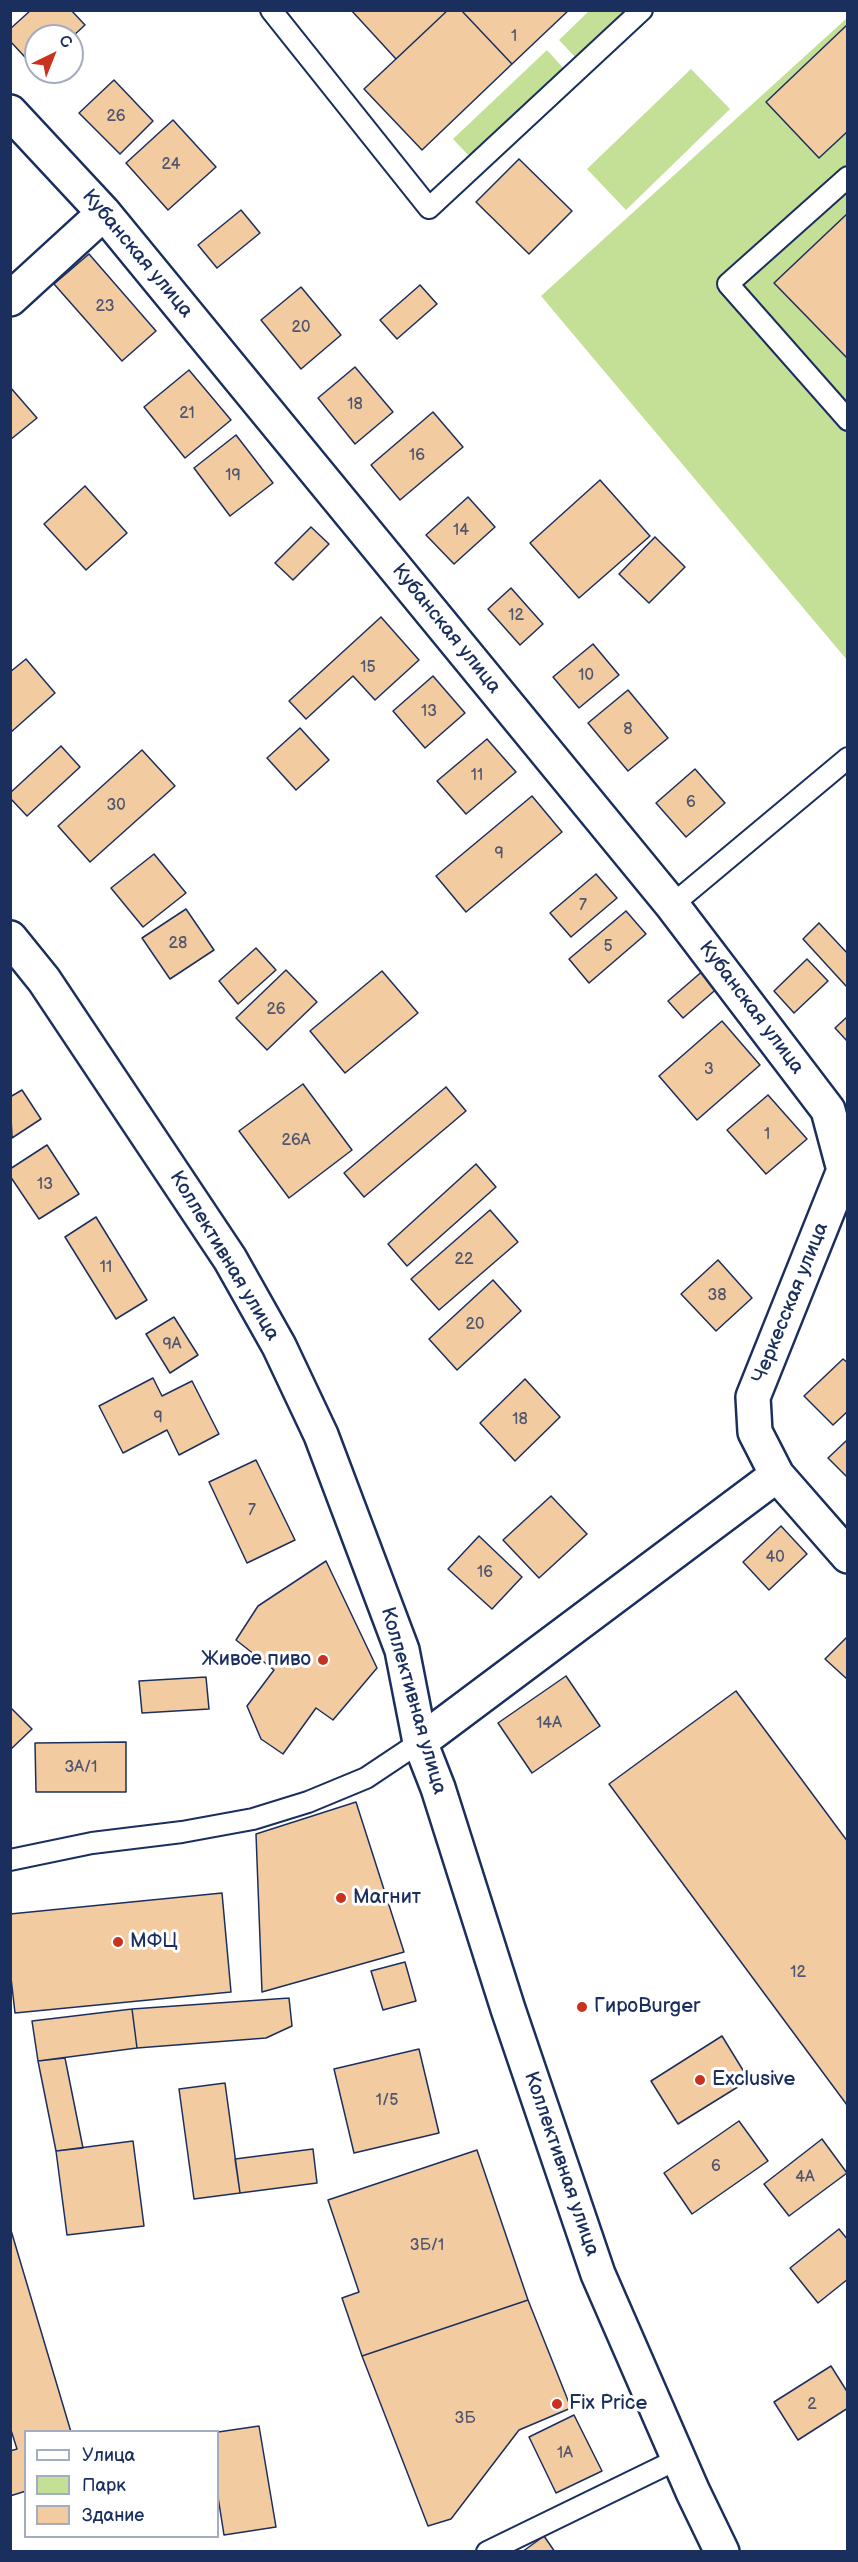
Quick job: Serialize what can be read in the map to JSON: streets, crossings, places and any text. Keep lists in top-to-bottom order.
{
  "streets": {
    "street": ["Кубанская улица", "Коллективная улица", "Черкесская улица"]
  },
  "crossings": [
    ["Кубанская улица", "Черкесская улица"]
  ],
  "places": [
    "Живое пиво",
    "Магнит",
    "МФЦ",
    "ГироBurger",
    "Exclusive",
    "Fix Price"
  ],
  "house_numbers": [
    "1",
    "26",
    "24",
    "23",
    "20",
    "18",
    "21",
    "16",
    "19",
    "14",
    "12",
    "15",
    "10",
    "13",
    "8",
    "11",
    "6",
    "30",
    "9",
    "7",
    "28",
    "5",
    "26",
    "3",
    "1",
    "26А",
    "13",
    "22",
    "11",
    "38",
    "20",
    "9А",
    "9",
    "18",
    "7",
    "40",
    "16",
    "14А",
    "3А/1",
    "12",
    "1/5",
    "6",
    "4А",
    "3Б/1",
    "2",
    "3Б",
    "1А"
  ],
  "legend": ["Улица", "Парк", "Здание"],
  "north": "top right"
}
